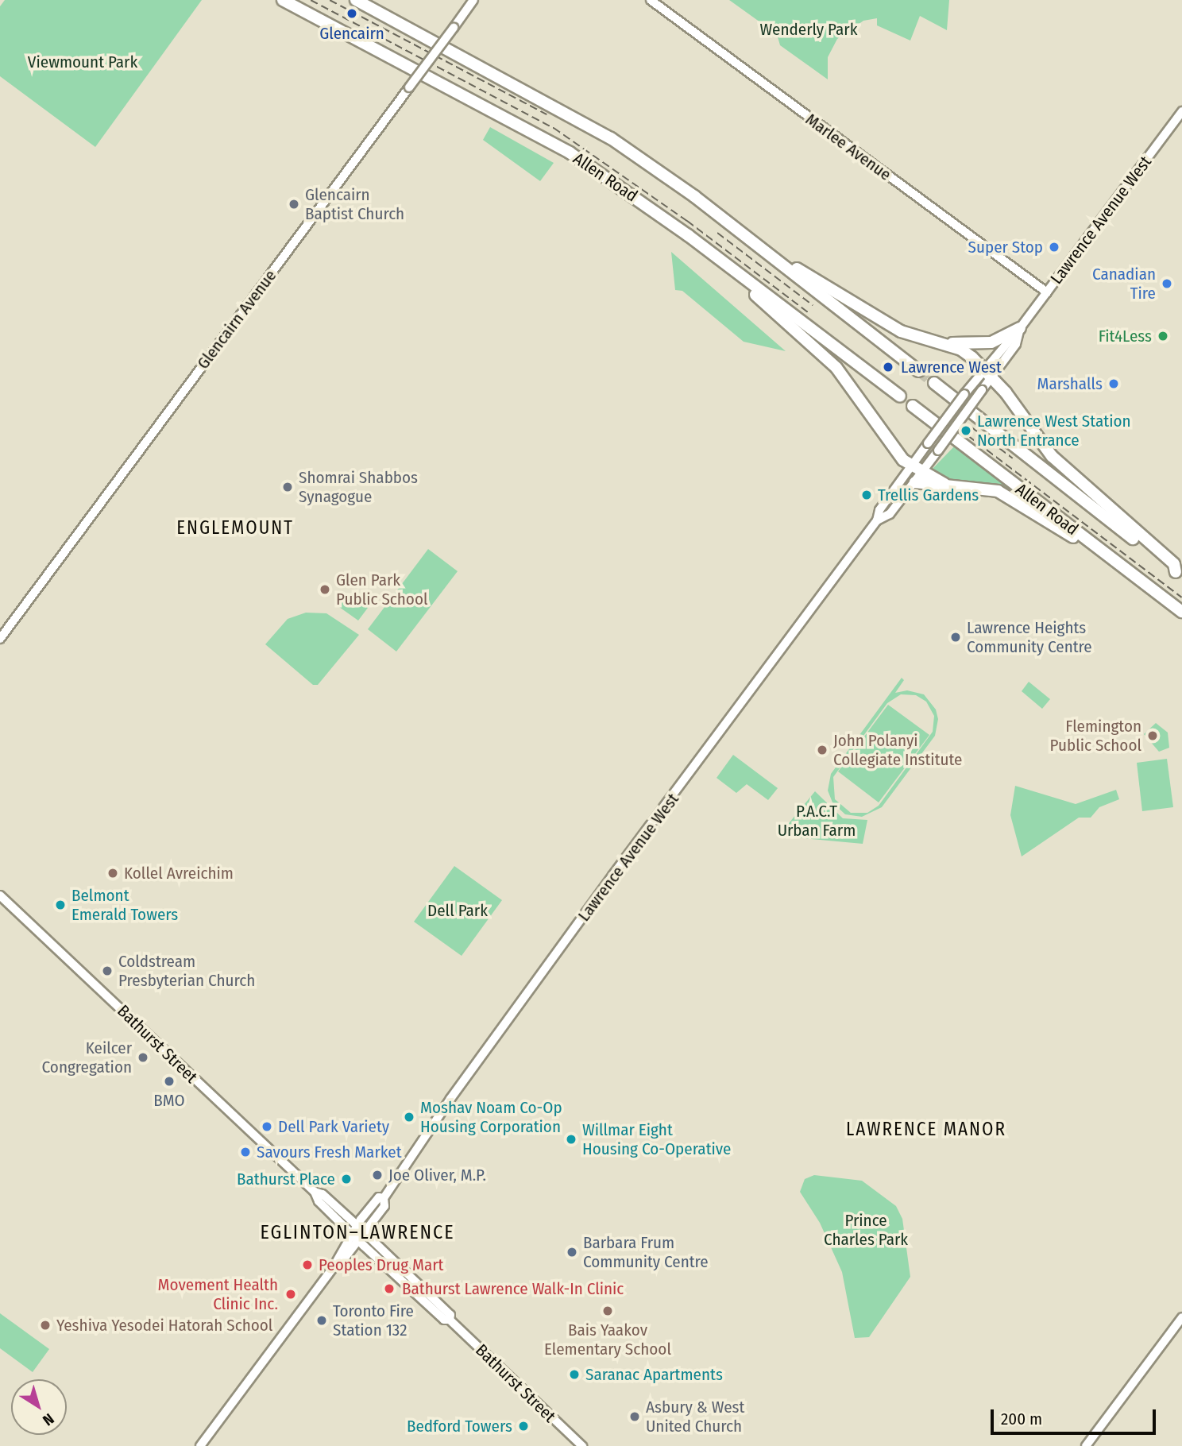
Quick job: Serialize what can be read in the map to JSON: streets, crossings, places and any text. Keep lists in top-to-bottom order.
{
  "streets": {
    "highway": ["Allen Road"],
    "main road": ["Lawrence Avenue West", "Bathurst Street"],
    "street": ["Marlee Avenue", "Glencairn Avenue"]
  },
  "crossings": [
    ["Marlee Avenue", "Lawrence Avenue West"],
    ["Lawrence Avenue West", "Bathurst Street"]
  ],
  "districts": ["ENGLEMOUNT", "LAWRENCE MANOR", "EGLINTON–LAWRENCE"],
  "parks": [
    "Wenderly Park",
    "Viewmount Park",
    "P.A.C.T Urban Farm",
    "Dell Park",
    "Prince Charles Park"
  ],
  "places": [
    "Glencairn",
    "Glencairn Baptist Church",
    "Super Stop",
    "Canadian Tire",
    "Fit4Less",
    "Lawrence West",
    "Marshalls",
    "Lawrence West Station North Entrance",
    "Shomrai Shabbos Synagogue",
    "Trellis Gardens",
    "Glen Park Public School",
    "Lawrence Heights Community Centre",
    "Flemington Public School",
    "John Polanyi Collegiate Institute",
    "Kollel Avreichim",
    "Belmont Emerald Towers",
    "Coldstream Presbyterian Church",
    "Keilcer Congregation",
    "BMO",
    "Moshav Noam Co-Op Housing Corporation",
    "Dell Park Variety",
    "Willmar Eight Housing Co-Operative",
    "Savours Fresh Market",
    "Joe Oliver, M.P.",
    "Bathurst Place",
    "Barbara Frum Community Centre",
    "Peoples Drug Mart",
    "Bathurst Lawrence Walk-In Clinic",
    "Movement Health Clinic Inc.",
    "Bais Yaakov Elementary School",
    "Toronto Fire Station 132",
    "Yeshiva Yesodei Hatorah School",
    "Saranac Apartments",
    "Asbury & West United Church",
    "Bedford Towers"
  ],
  "scale_bar": "200 m",
  "north": "bottom right"
}
